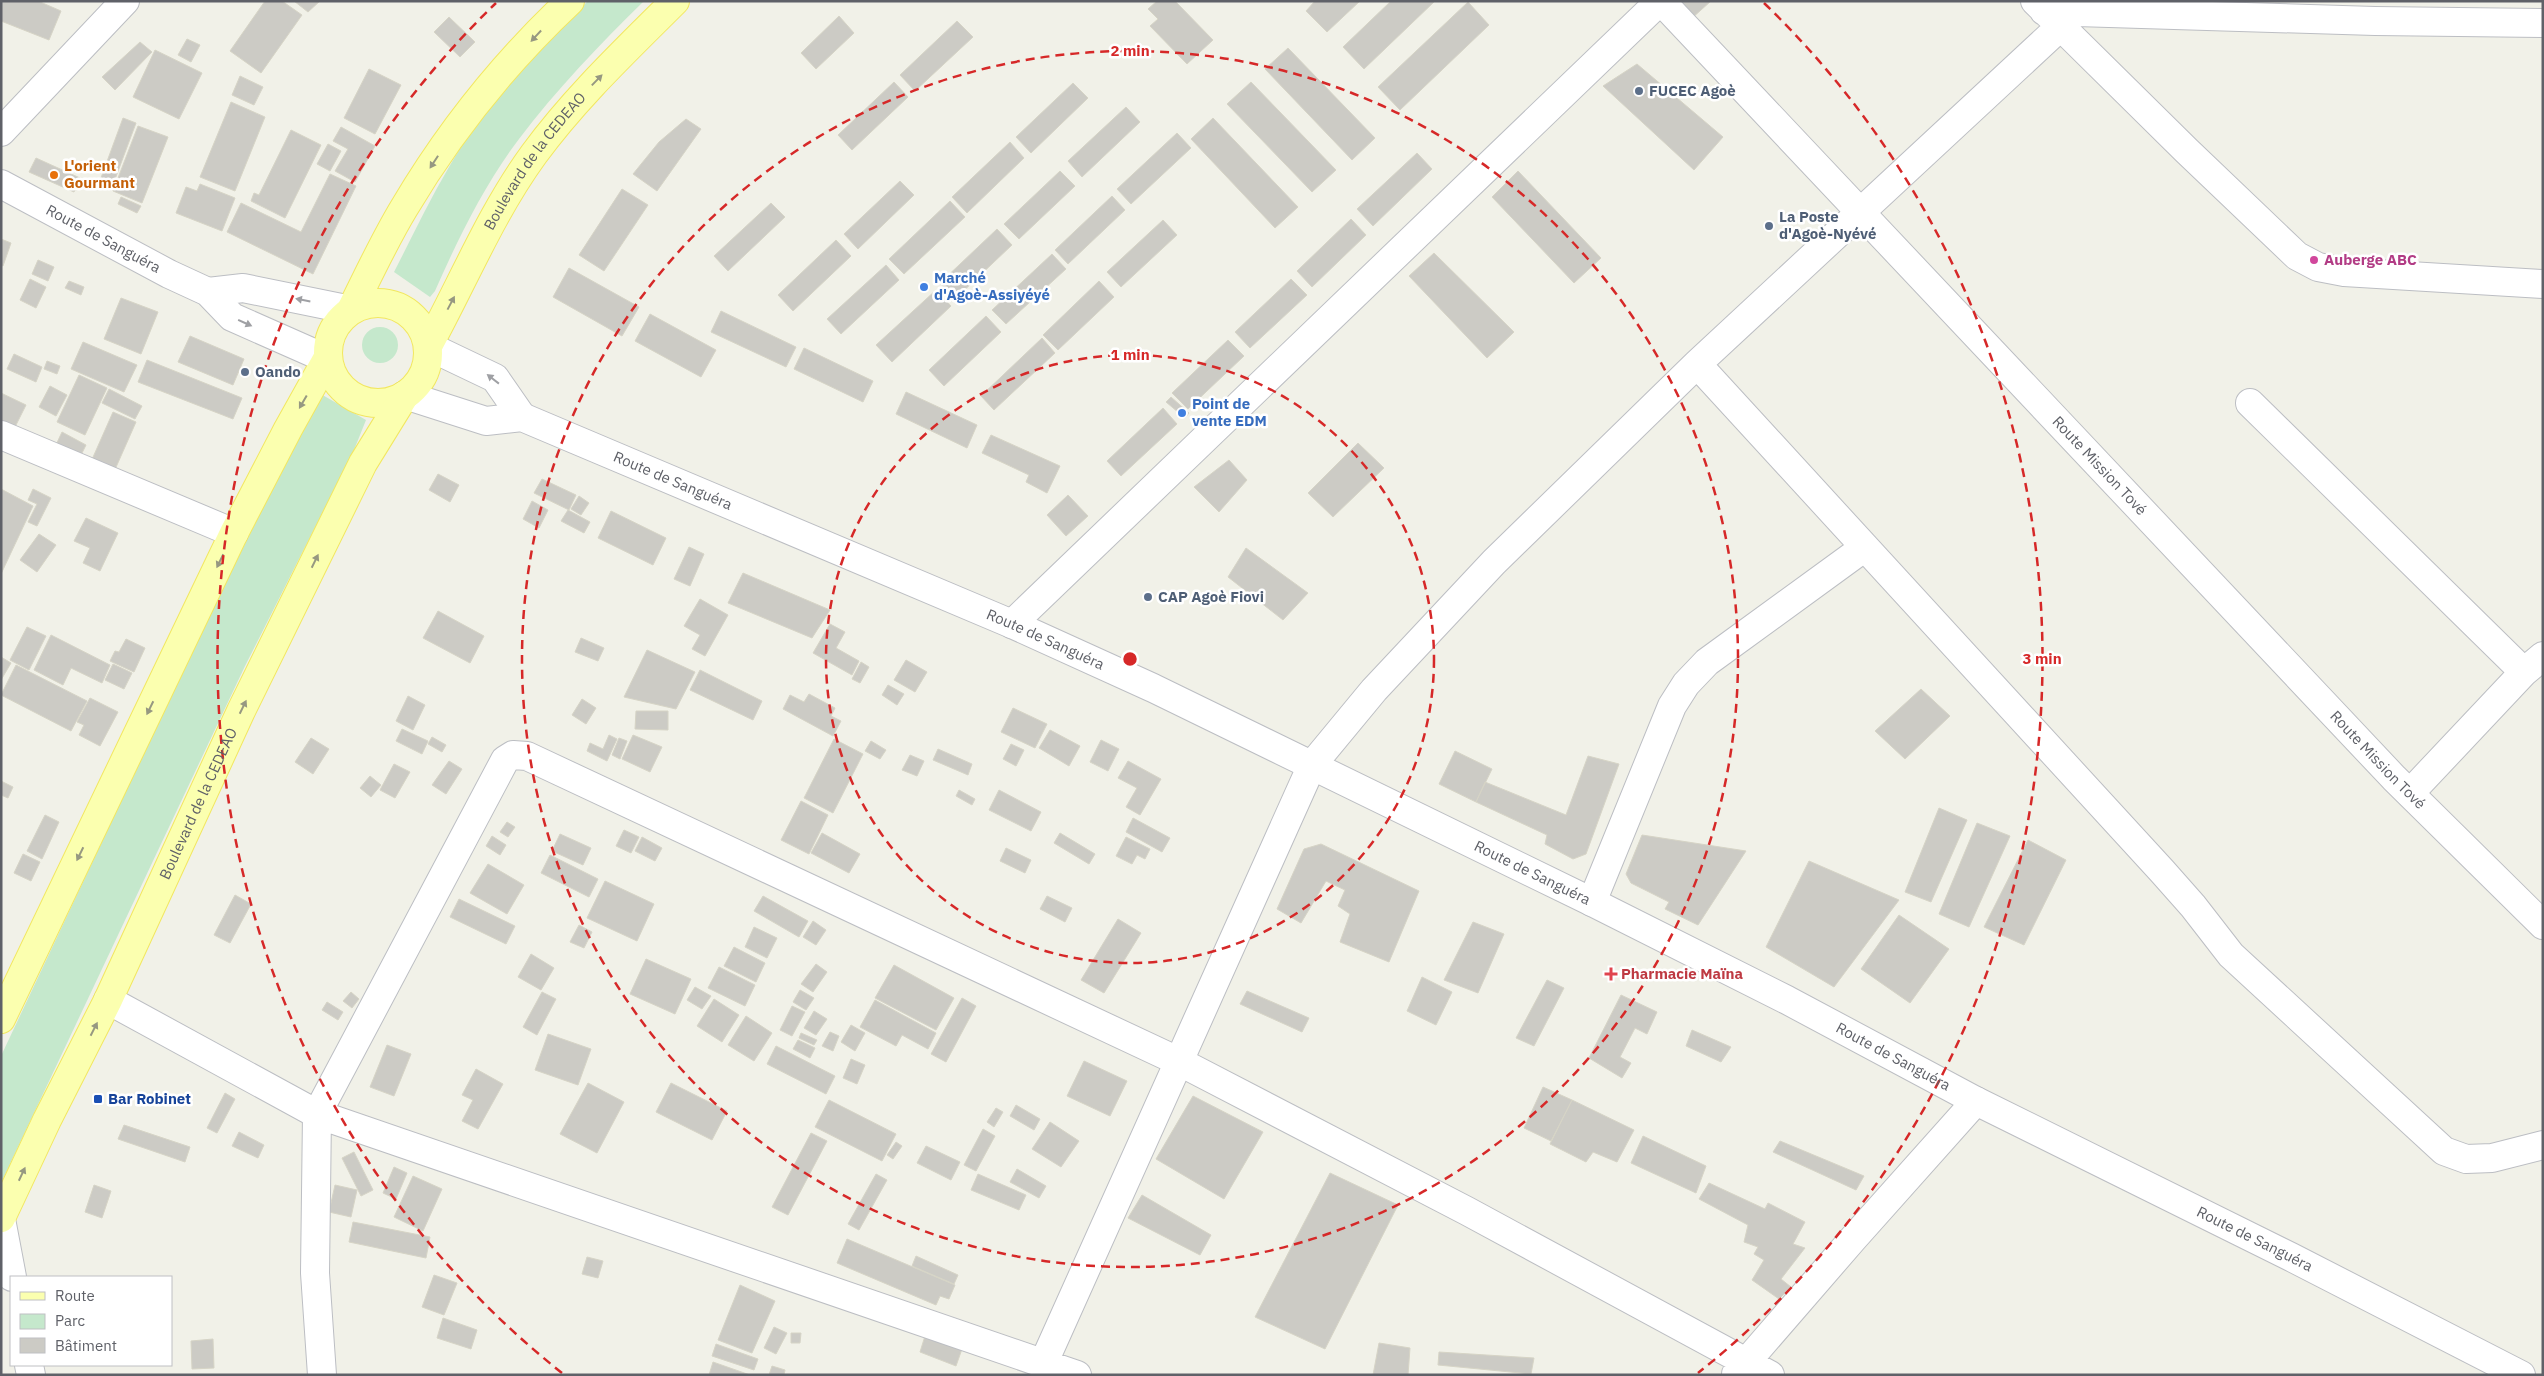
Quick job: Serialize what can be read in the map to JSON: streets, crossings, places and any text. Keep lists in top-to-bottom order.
{
  "streets": {
    "main road": ["Boulevard de la CEDEAO"],
    "street": ["Route de Sanguéra", "Route Mission Tové"]
  },
  "crossings": [
    ["Boulevard de la CEDEAO", "Route de Sanguéra"]
  ],
  "places": {
    "other": [
      "FUCEC Agoè",
      "L'orient Gourmant",
      "La Poste d'Agoè-Nyévé",
      "Auberge ABC",
      "Marché d'Agoè-Assiyéyé",
      "Oando",
      "Point de vente EDM",
      "CAP Agoè Fiovi"
    ],
    "health": ["Pharmacie Maïna"],
    "transit": ["Bar Robinet"]
  },
  "legend": ["Route", "Parc", "Bâtiment"],
  "rings": ["2 min", "1 min", "3 min"]
}
